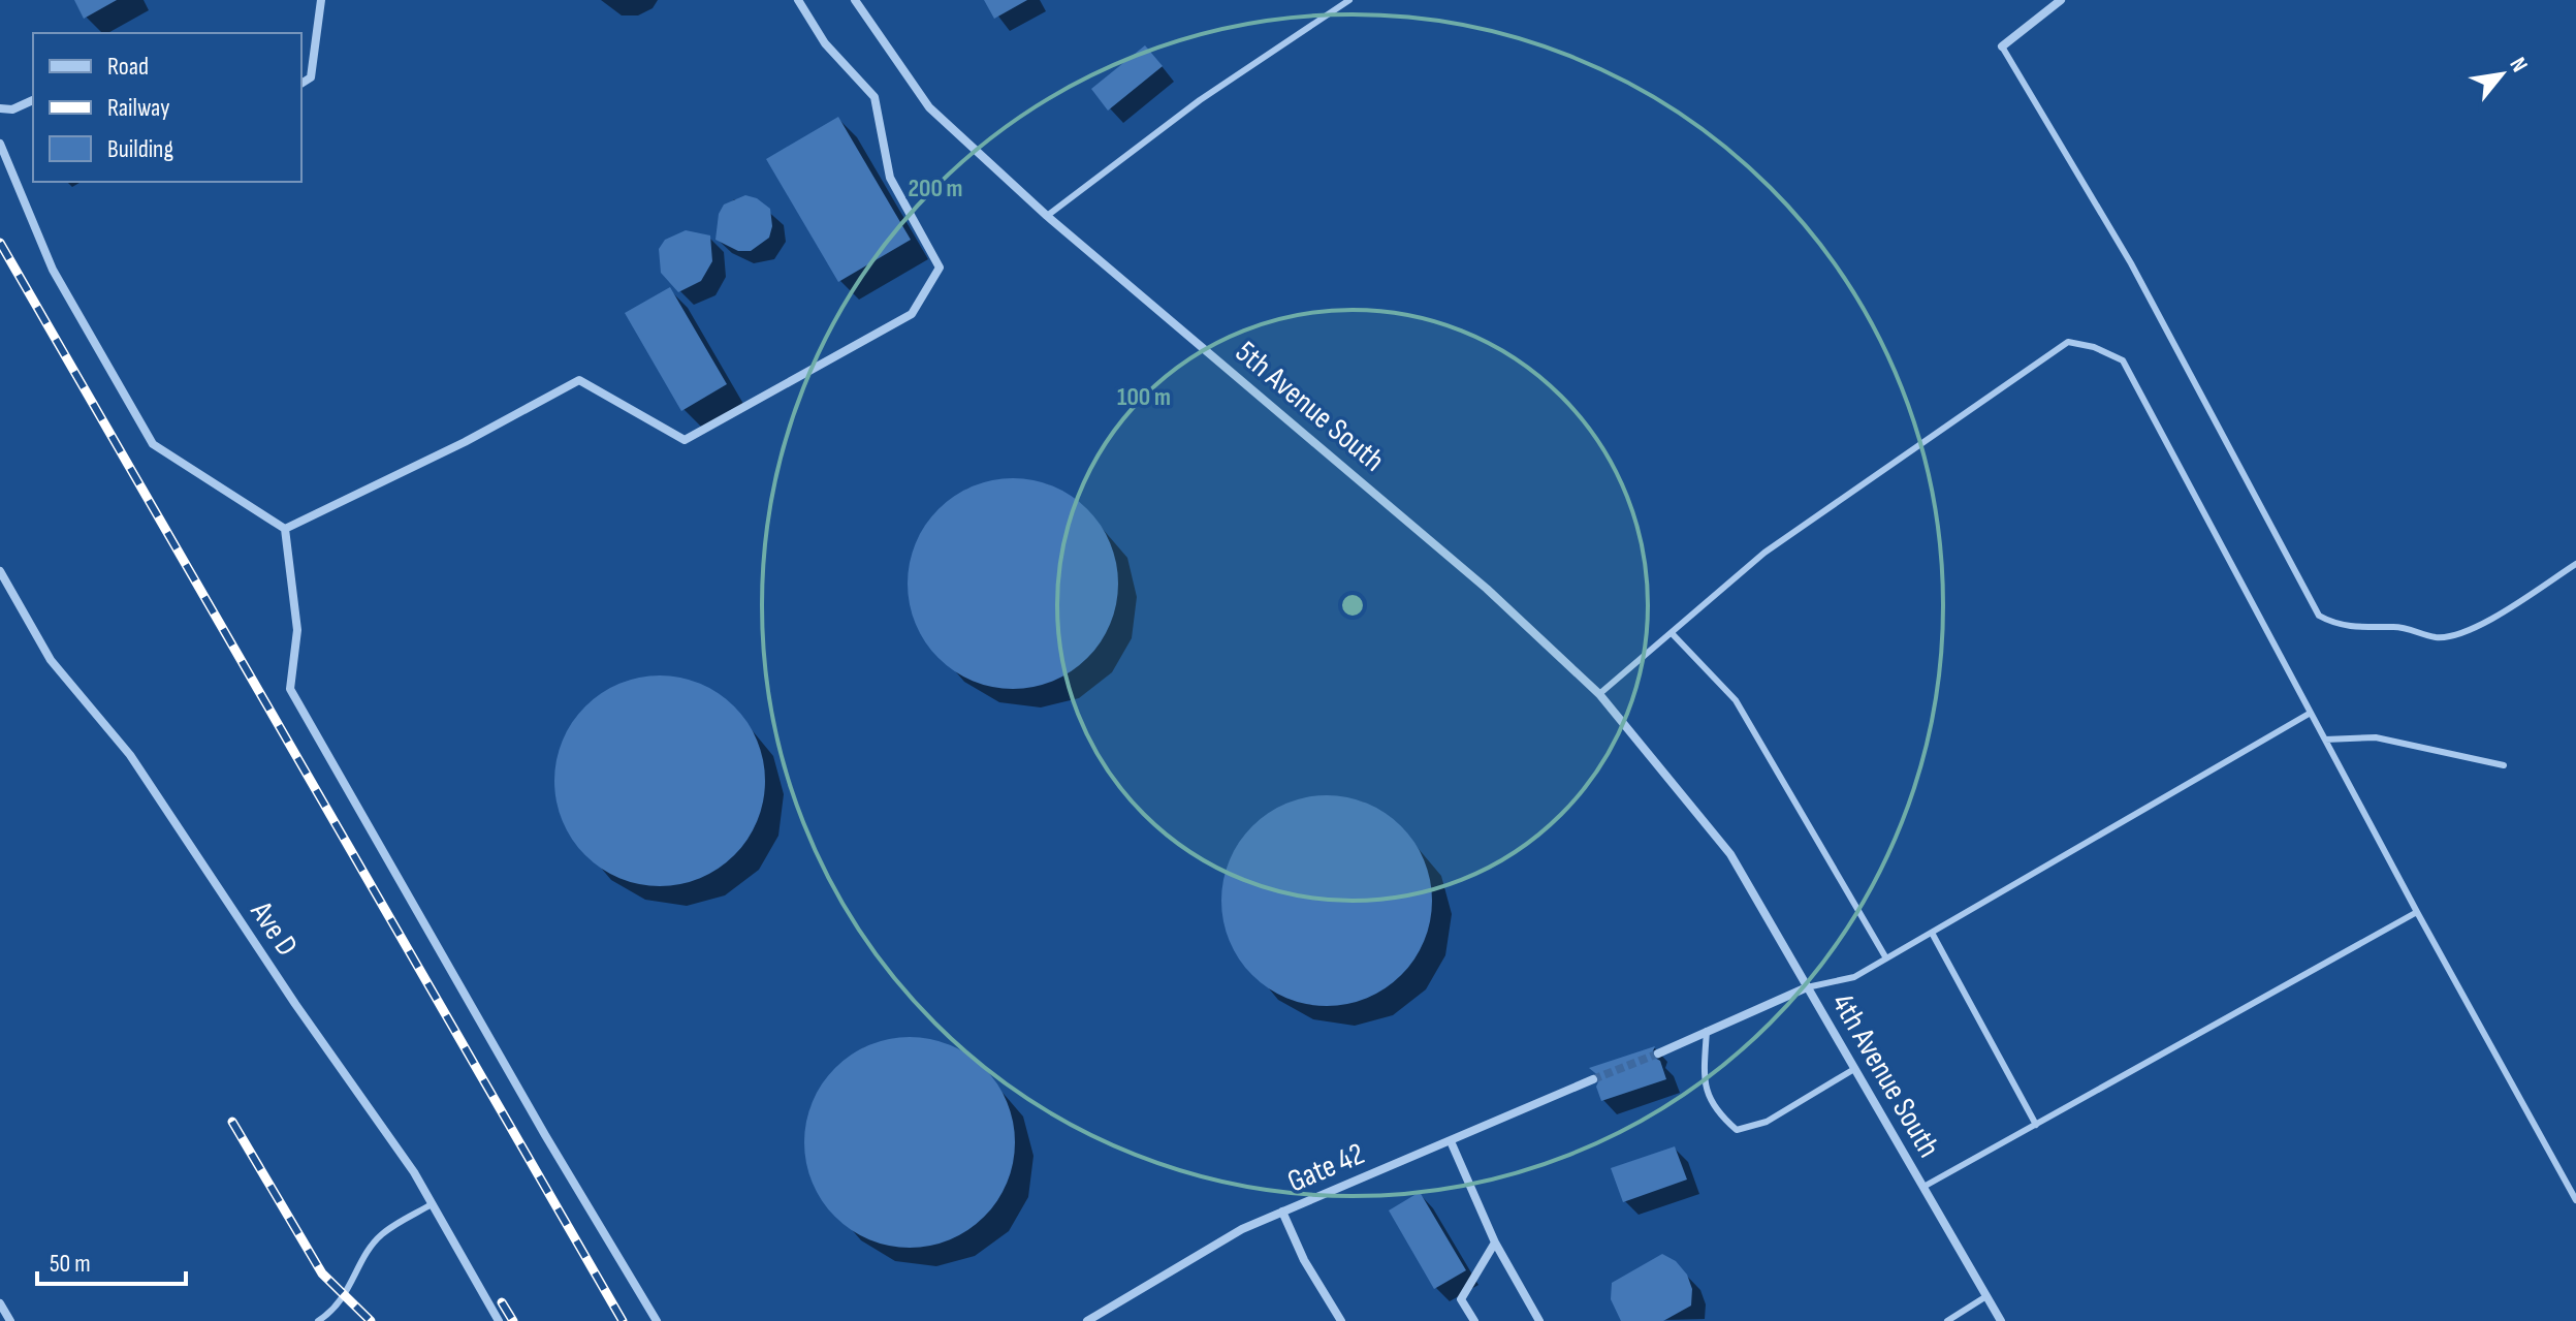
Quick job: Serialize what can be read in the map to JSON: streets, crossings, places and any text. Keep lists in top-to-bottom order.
{
  "streets": {
    "street": [
      "5th Avenue South",
      "Ave D",
      "4th Avenue South",
      "Gate 42"
    ]
  },
  "crossings": [
    ["5th Avenue South", "4th Avenue South"]
  ],
  "legend": ["Road", "Railway", "Building"],
  "scale_bar": "50 m",
  "north": "top right",
  "rings": ["200 m", "100 m"]
}
